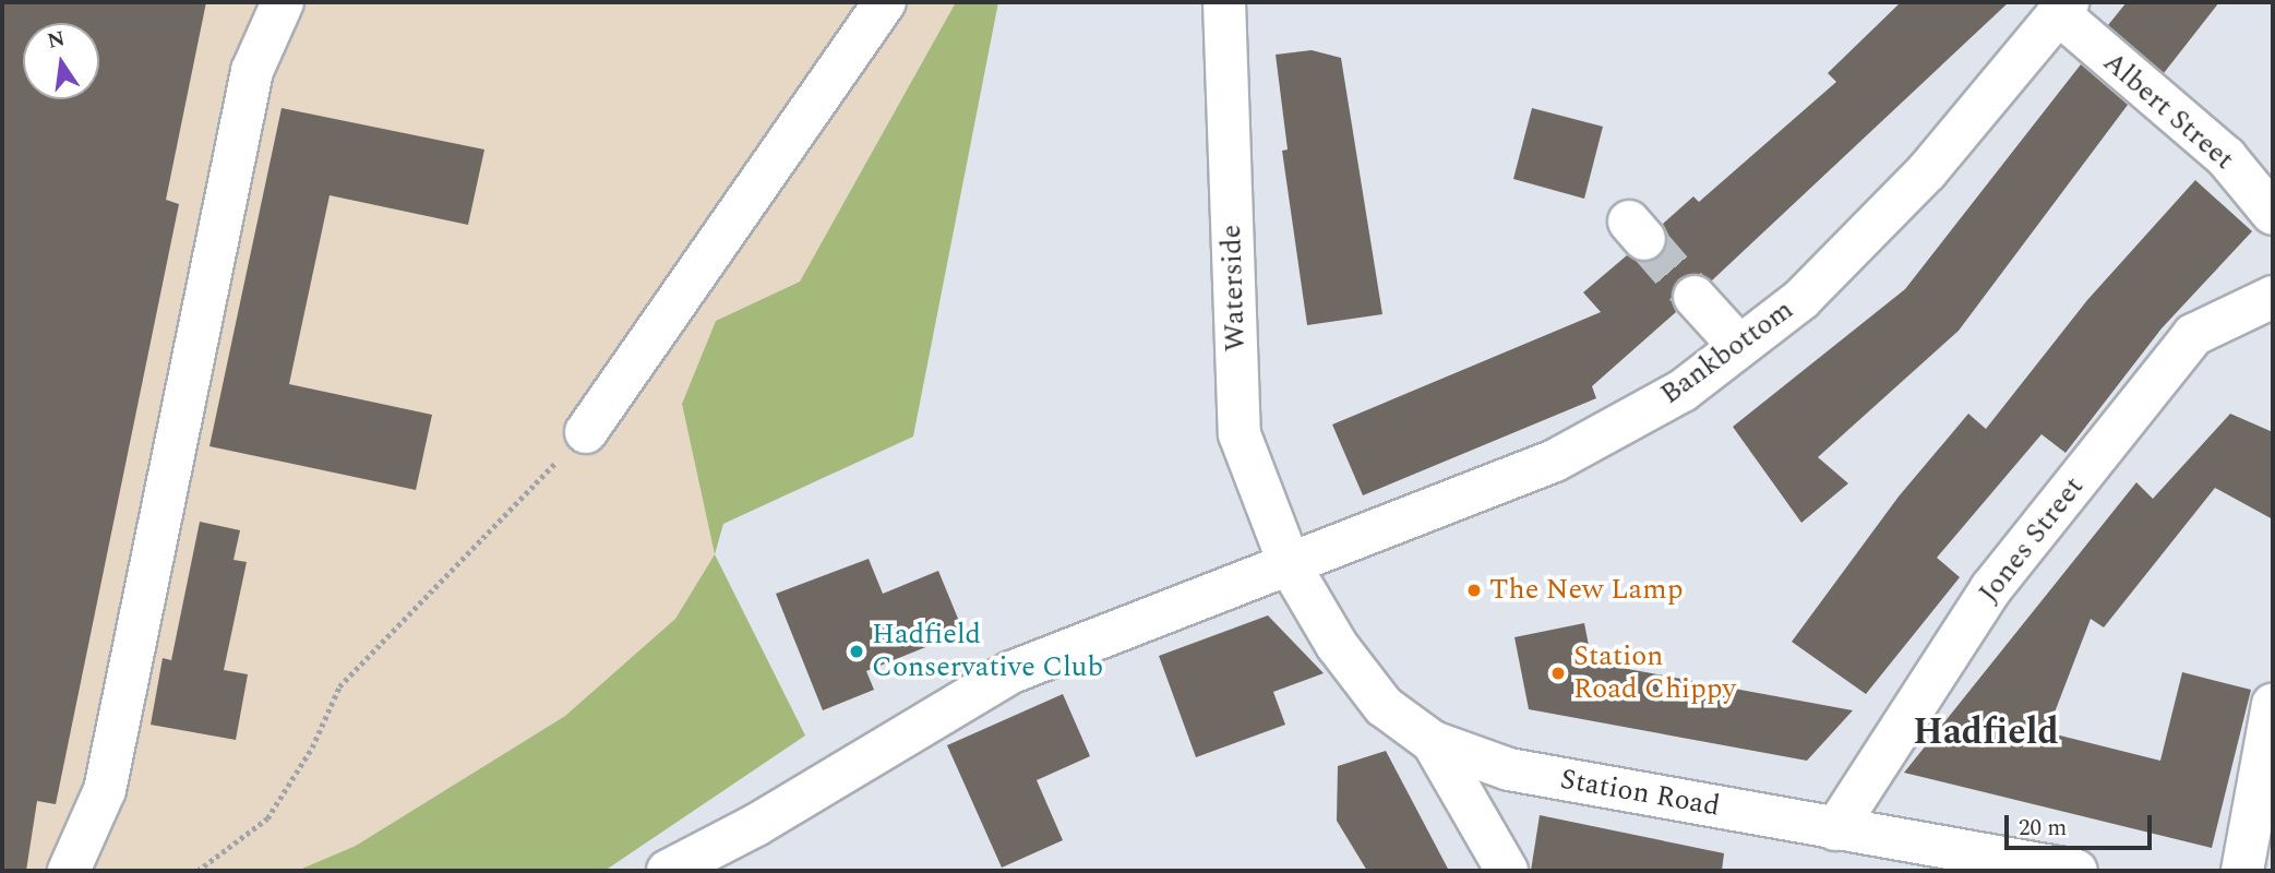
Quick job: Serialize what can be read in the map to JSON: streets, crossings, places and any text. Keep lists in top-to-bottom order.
{
  "streets": {
    "street": [
      "Albert Street",
      "Waterside",
      "Bankbottom",
      "Jones Street",
      "Station Road"
    ]
  },
  "crossings": [
    ["Albert Street", "Bankbottom"],
    ["Waterside", "Bankbottom"],
    ["Waterside", "Station Road"],
    ["Bankbottom", "Station Road"],
    ["Jones Street", "Station Road"]
  ],
  "districts": ["Hadfield"],
  "places": ["The New Lamp", "Hadfield Conservative Club", "Station Road Chippy"],
  "scale_bar": "20 m",
  "north": "top"
}
